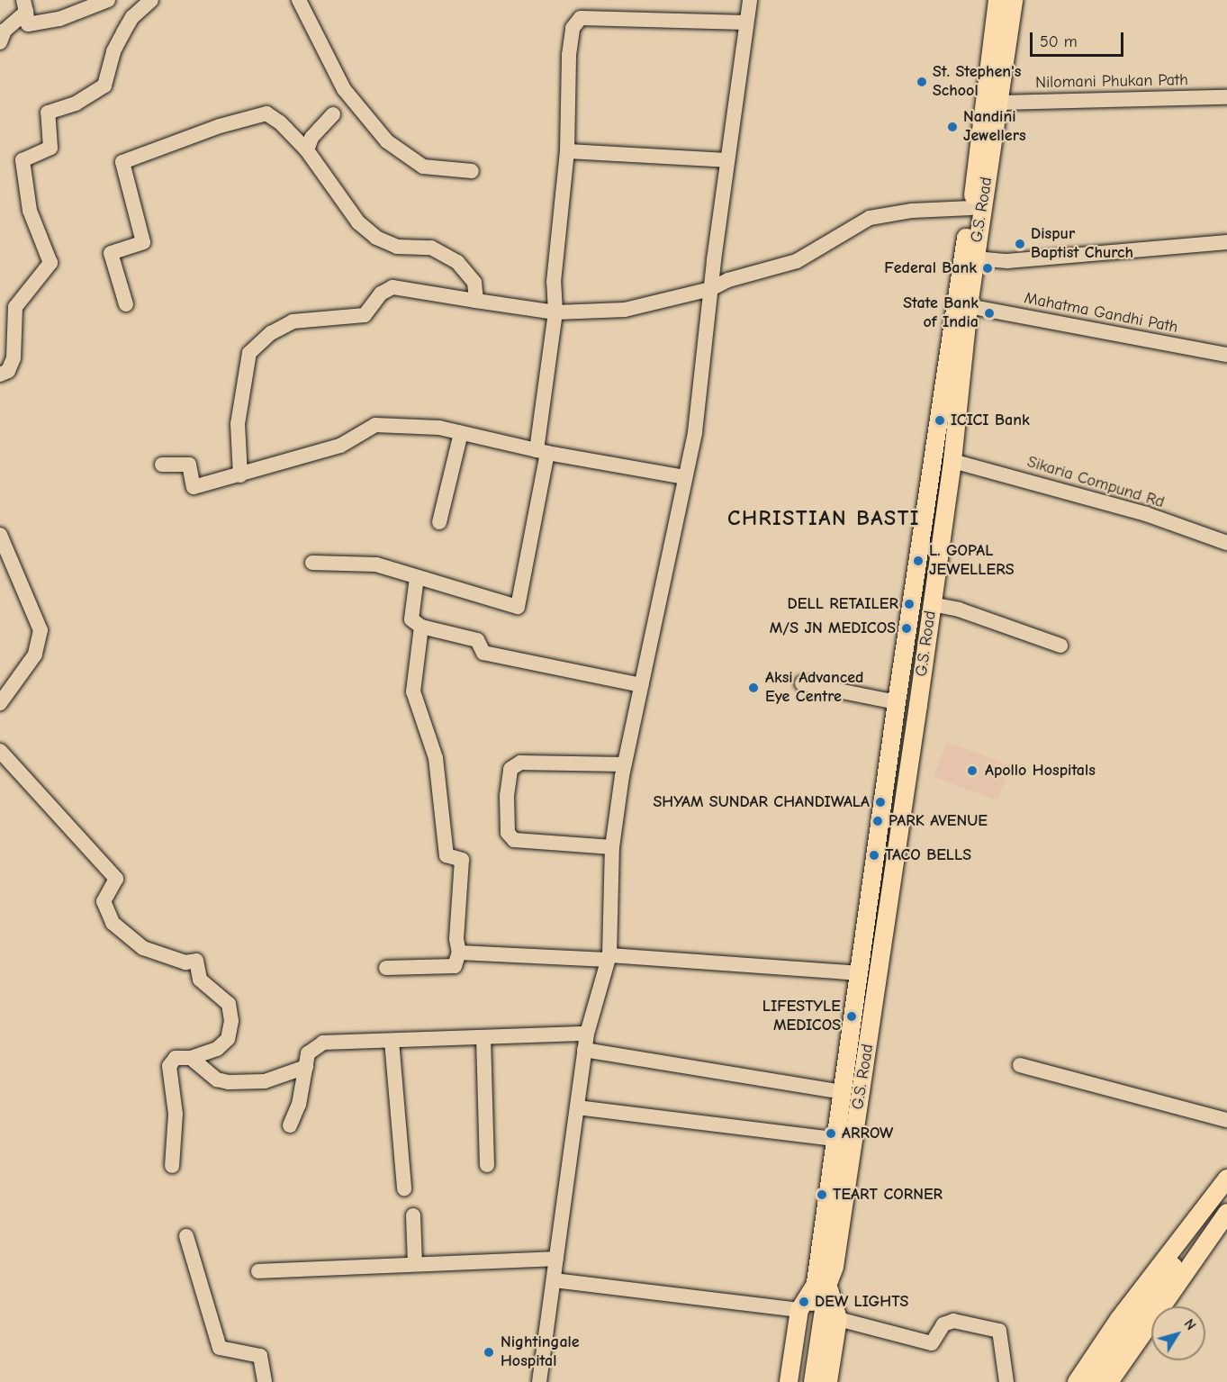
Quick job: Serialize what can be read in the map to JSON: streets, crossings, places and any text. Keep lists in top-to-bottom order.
{
  "streets": {
    "main road": ["G.S. Road"],
    "street": ["Nilomani Phukan Path", "Mahatma Gandhi Path", "Sikaria Compund Rd"]
  },
  "crossings": [
    ["Nilomani Phukan Path", "G.S. Road"],
    ["G.S. Road", "Mahatma Gandhi Path"],
    ["G.S. Road", "Sikaria Compund Rd"]
  ],
  "districts": ["CHRISTIAN BASTI"],
  "places": [
    "St. Stephen's School",
    "Nandini Jewellers",
    "Dispur Baptist Church",
    "Federal Bank",
    "State Bank of India",
    "ICICI Bank",
    "L. GOPAL JEWELLERS",
    "DELL RETAILER",
    "M/S JN MEDICOS",
    "Aksi Advanced Eye Centre",
    "Apollo Hospitals",
    "SHYAM SUNDAR CHANDIWALA",
    "PARK AVENUE",
    "TACO BELLS",
    "LIFESTYLE MEDICOS",
    "ARROW",
    "TEART CORNER",
    "DEW LIGHTS",
    "Nightingale Hospital"
  ],
  "scale_bar": "50 m",
  "north": "top right"
}
